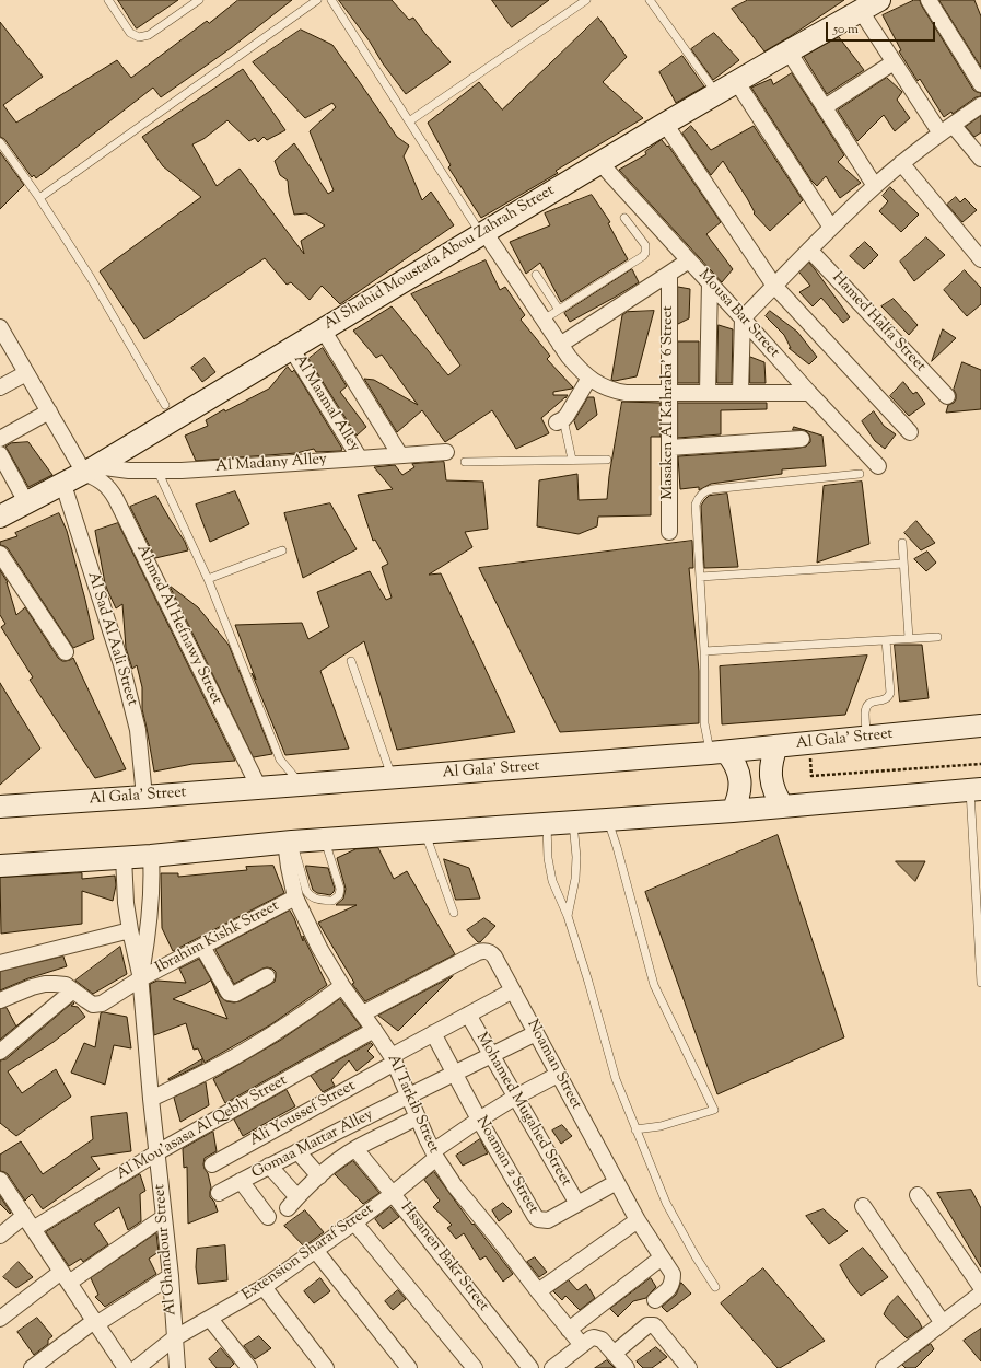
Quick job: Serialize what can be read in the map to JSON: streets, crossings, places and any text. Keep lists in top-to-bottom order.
{
  "streets": {
    "main road": ["Al Shahid Moustafa Abou Zahrah Street", "Al Gala' Street"],
    "street": [
      "Mousa Bar Street",
      "Hamed Halfa Street",
      "Masaken Al Kahraba' 6 Street",
      "Al Maamal Alley",
      "Al Madany Alley",
      "Ahmed Al Hefnawy Street",
      "Al Sad Al Aali Street",
      "Ibrahim Kishk Street",
      "Noaman Street",
      "Al Tarkib Street",
      "Mohamed Mugahed Street",
      "Ali Youssef Street",
      "Al Mou'asasa Al Qebly Street",
      "Gomaa Mattar Alley",
      "Noaman 2 Street",
      "Al Ghandour Street",
      "Extension Sharaf Street",
      "Hssanen Bakr Street"
    ]
  },
  "crossings": [
    ["Al Shahid Moustafa Abou Zahrah Street", "Mousa Bar Street"],
    ["Al Shahid Moustafa Abou Zahrah Street", "Al Maamal Alley"],
    ["Al Shahid Moustafa Abou Zahrah Street", "Al Madany Alley"],
    ["Al Shahid Moustafa Abou Zahrah Street", "Ahmed Al Hefnawy Street"],
    ["Al Shahid Moustafa Abou Zahrah Street", "Al Sad Al Aali Street"],
    ["Al Maamal Alley", "Al Madany Alley"],
    ["Al Madany Alley", "Ahmed Al Hefnawy Street"],
    ["Ahmed Al Hefnawy Street", "Al Gala' Street"],
    ["Al Sad Al Aali Street", "Al Gala' Street"],
    ["Ibrahim Kishk Street", "Al Tarkib Street"],
    ["Ibrahim Kishk Street", "Al Ghandour Street"],
    ["Noaman Street", "Al Tarkib Street"],
    ["Noaman Street", "Ali Youssef Street"],
    ["Noaman Street", "Gomaa Mattar Alley"],
    ["Noaman Street", "Noaman 2 Street"],
    ["Noaman Street", "Extension Sharaf Street"],
    ["Al Tarkib Street", "Ali Youssef Street"],
    ["Al Tarkib Street", "Al Mou'asasa Al Qebly Street"],
    ["Al Tarkib Street", "Gomaa Mattar Alley"],
    ["Al Tarkib Street", "Extension Sharaf Street"],
    ["Mohamed Mugahed Street", "Ali Youssef Street"],
    ["Mohamed Mugahed Street", "Gomaa Mattar Alley"],
    ["Mohamed Mugahed Street", "Noaman 2 Street"],
    ["Mohamed Mugahed Street", "Extension Sharaf Street"],
    ["Ali Youssef Street", "Noaman 2 Street"],
    ["Al Mou'asasa Al Qebly Street", "Al Ghandour Street"],
    ["Gomaa Mattar Alley", "Noaman 2 Street"],
    ["Noaman 2 Street", "Extension Sharaf Street"],
    ["Al Ghandour Street", "Extension Sharaf Street"],
    ["Extension Sharaf Street", "Hssanen Bakr Street"]
  ],
  "scale_bar": "50 m"
}
